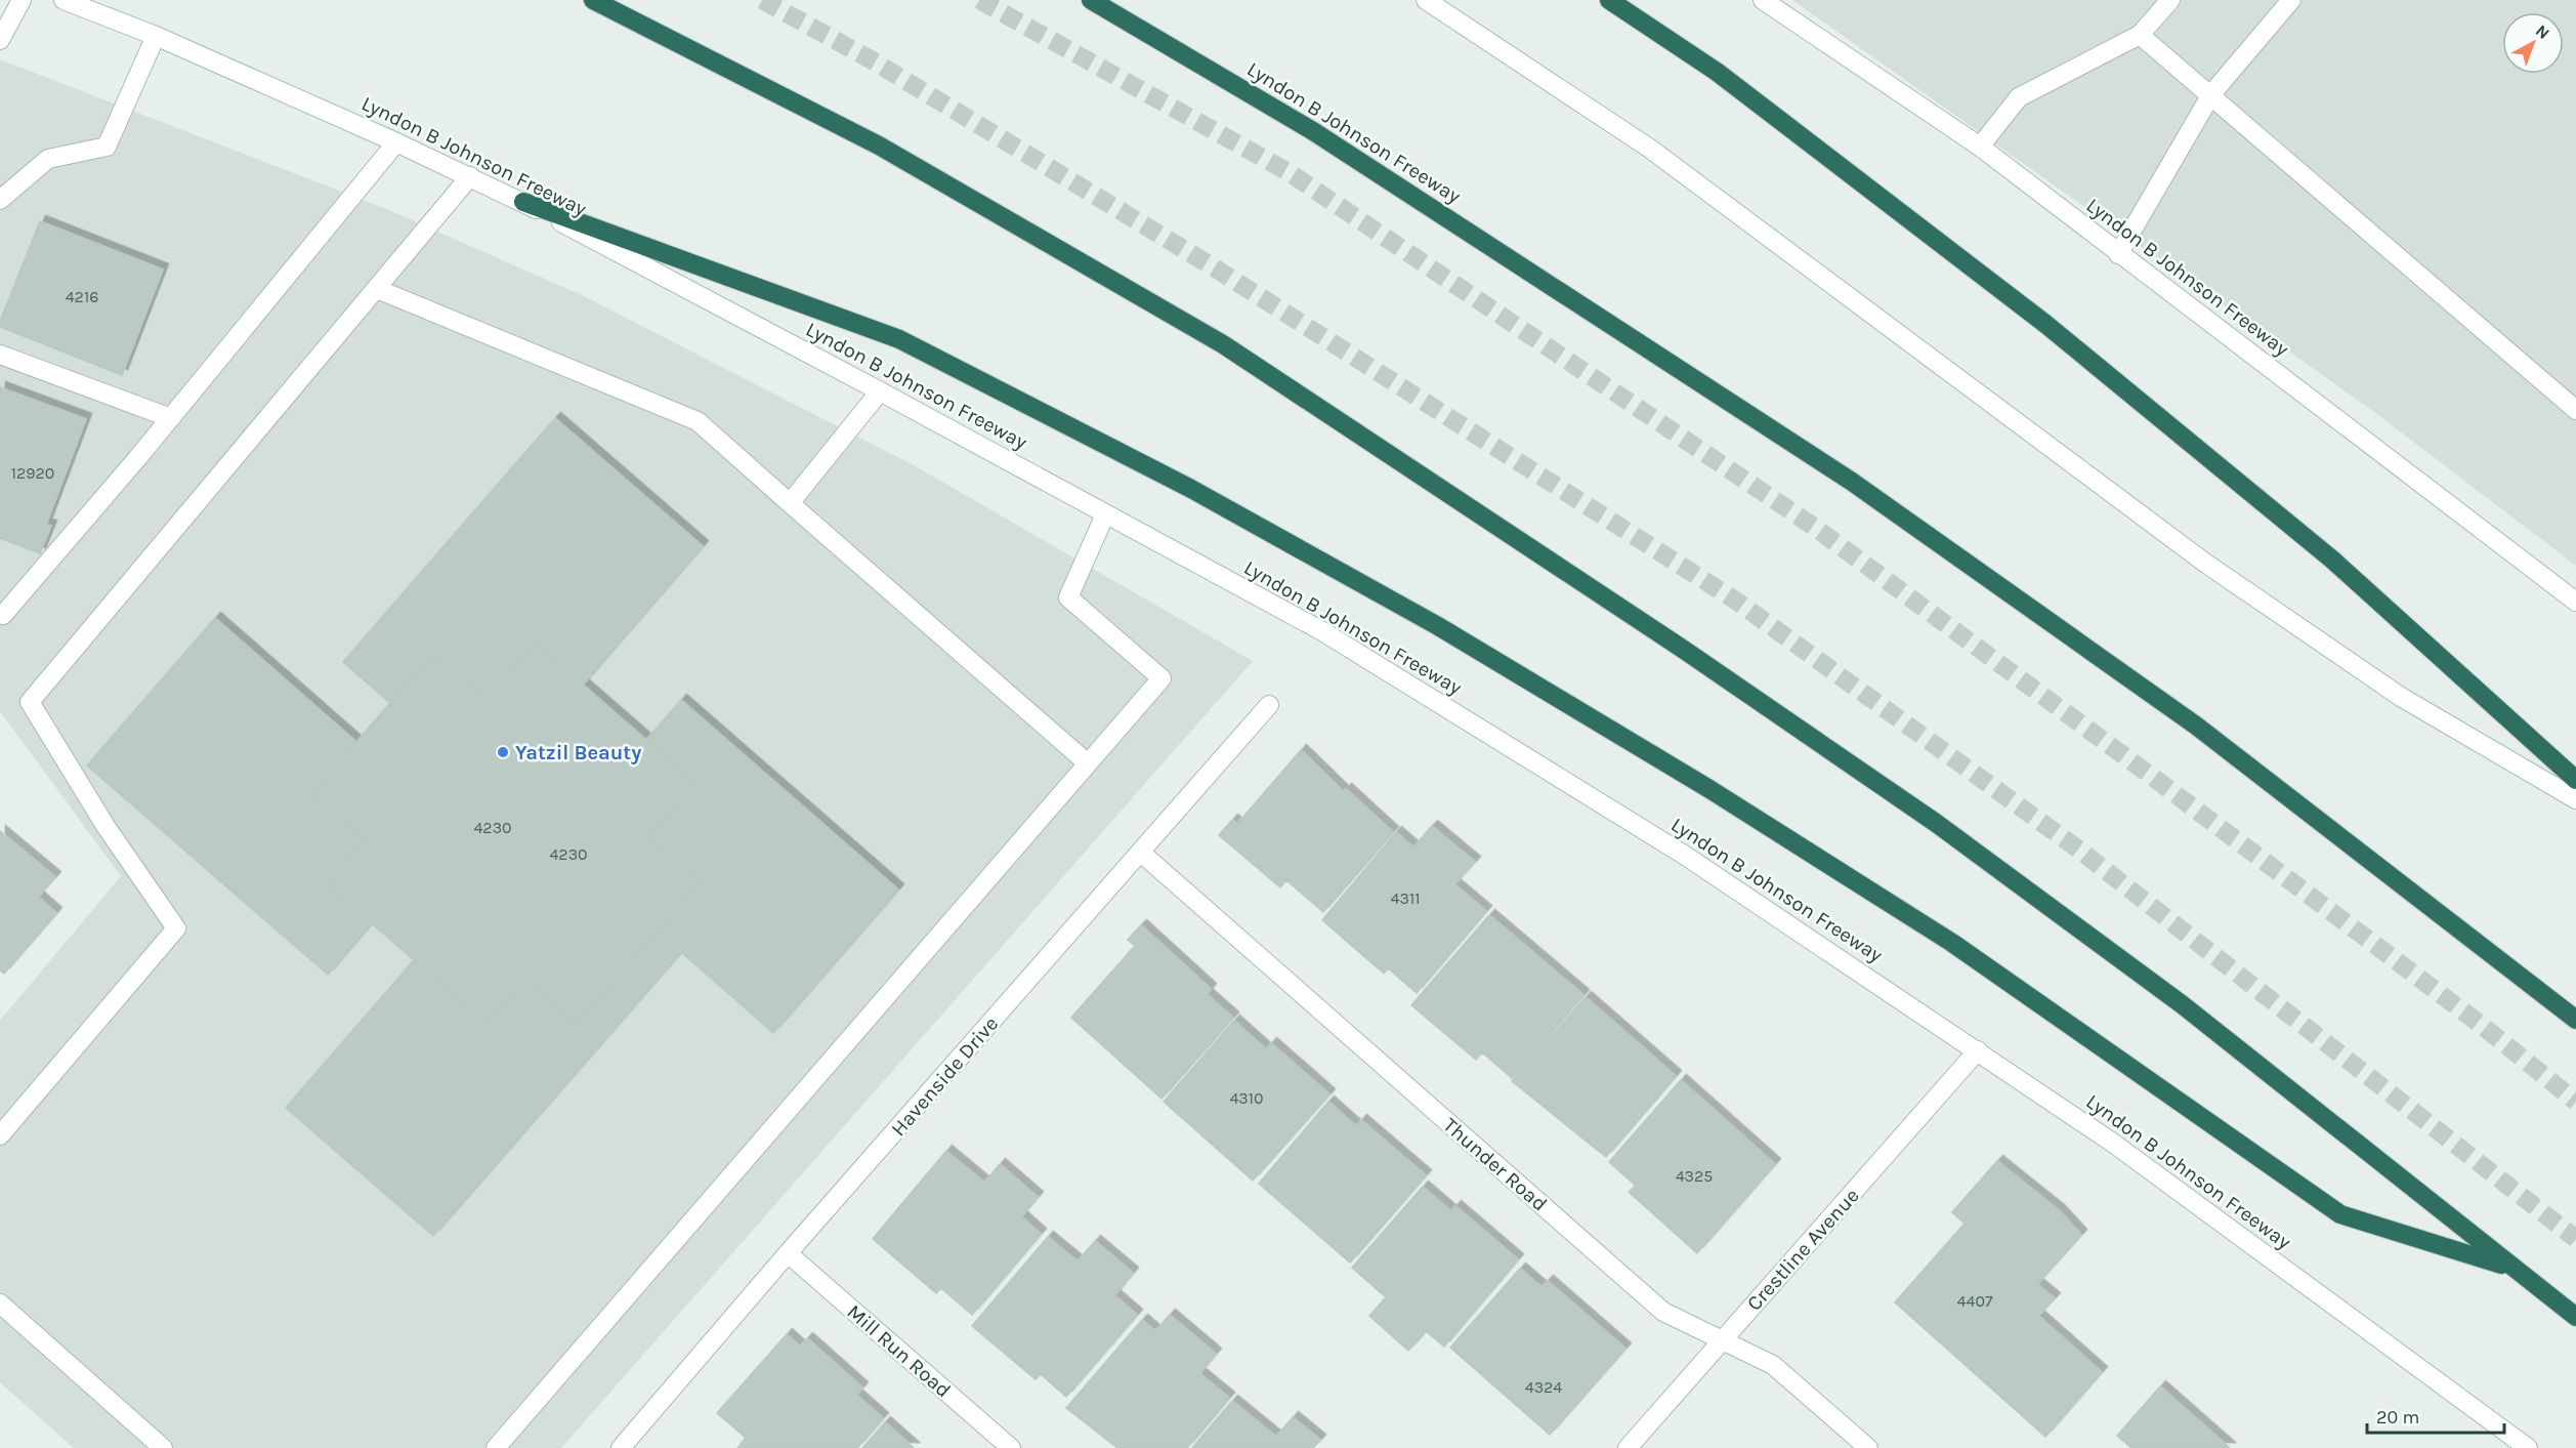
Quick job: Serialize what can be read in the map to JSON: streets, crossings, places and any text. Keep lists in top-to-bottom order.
{
  "streets": {
    "highway": ["Lyndon B Johnson Freeway"],
    "main road": [
      "Havenside Drive",
      "Thunder Road",
      "Crestline Avenue",
      "Mill Run Road"
    ]
  },
  "crossings": [
    ["Lyndon B Johnson Freeway", "Crestline Avenue"],
    ["Havenside Drive", "Thunder Road"],
    ["Havenside Drive", "Mill Run Road"],
    ["Thunder Road", "Crestline Avenue"]
  ],
  "places": ["Yatzil Beauty"],
  "house_numbers": [
    "4216",
    "12920",
    "4230",
    "4230",
    "4311",
    "4310",
    "4325",
    "4407",
    "4324"
  ],
  "scale_bar": "20 m",
  "north": "top right"
}
